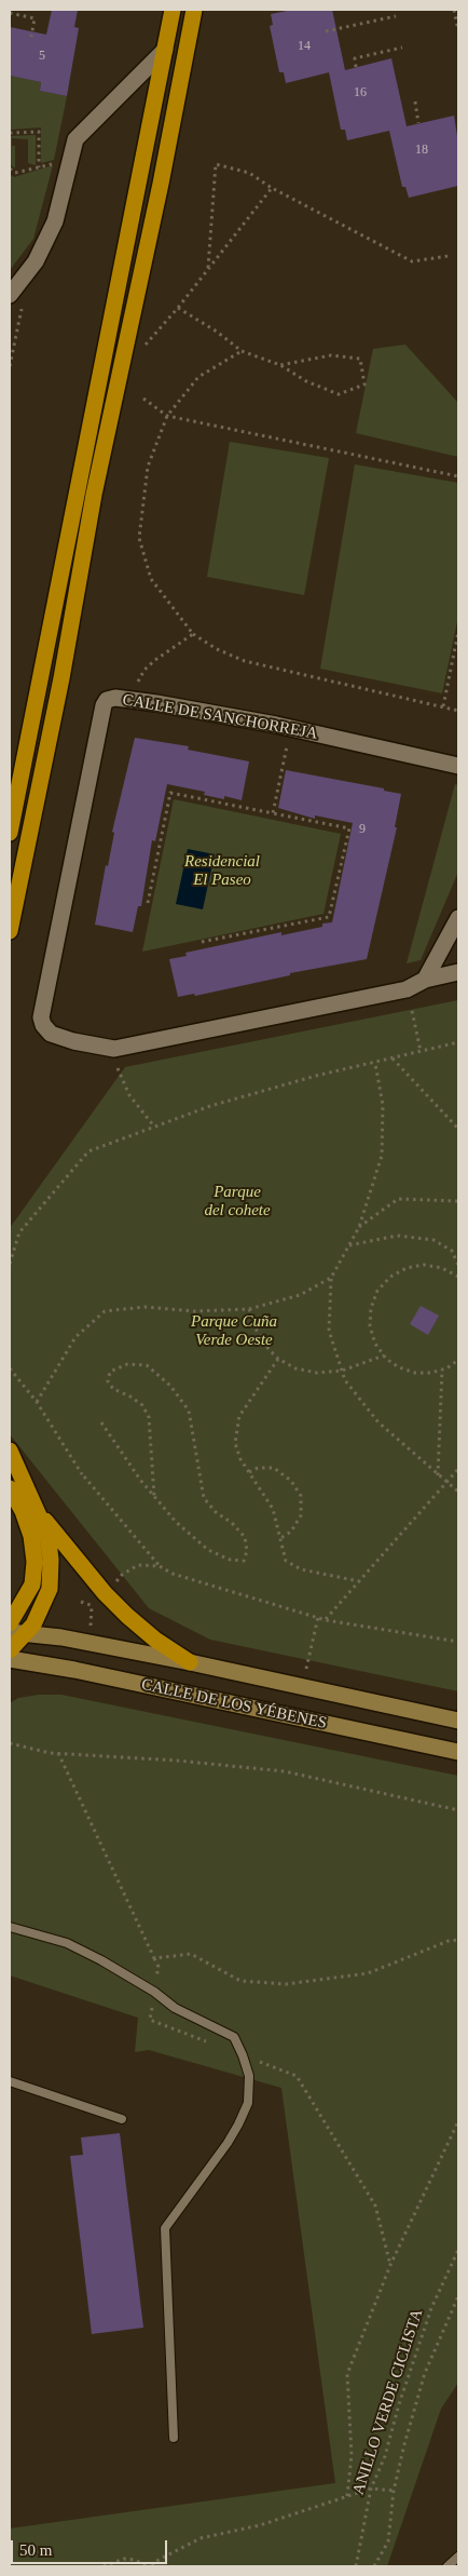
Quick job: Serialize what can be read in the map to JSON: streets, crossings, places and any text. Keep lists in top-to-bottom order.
{
  "streets": {
    "street": ["CALLE DE SANCHORREJA", "CALLE DE LOS YÉBENES"],
    "path": ["ANILLO VERDE CICLISTA"]
  },
  "parks": ["Residencial El Paseo", "Parque del cohete", "Parque Cuña Verde Oeste"],
  "house_numbers": [
    "14",
    "5",
    "16",
    "18",
    "9"
  ],
  "scale_bar": "50 m"
}
